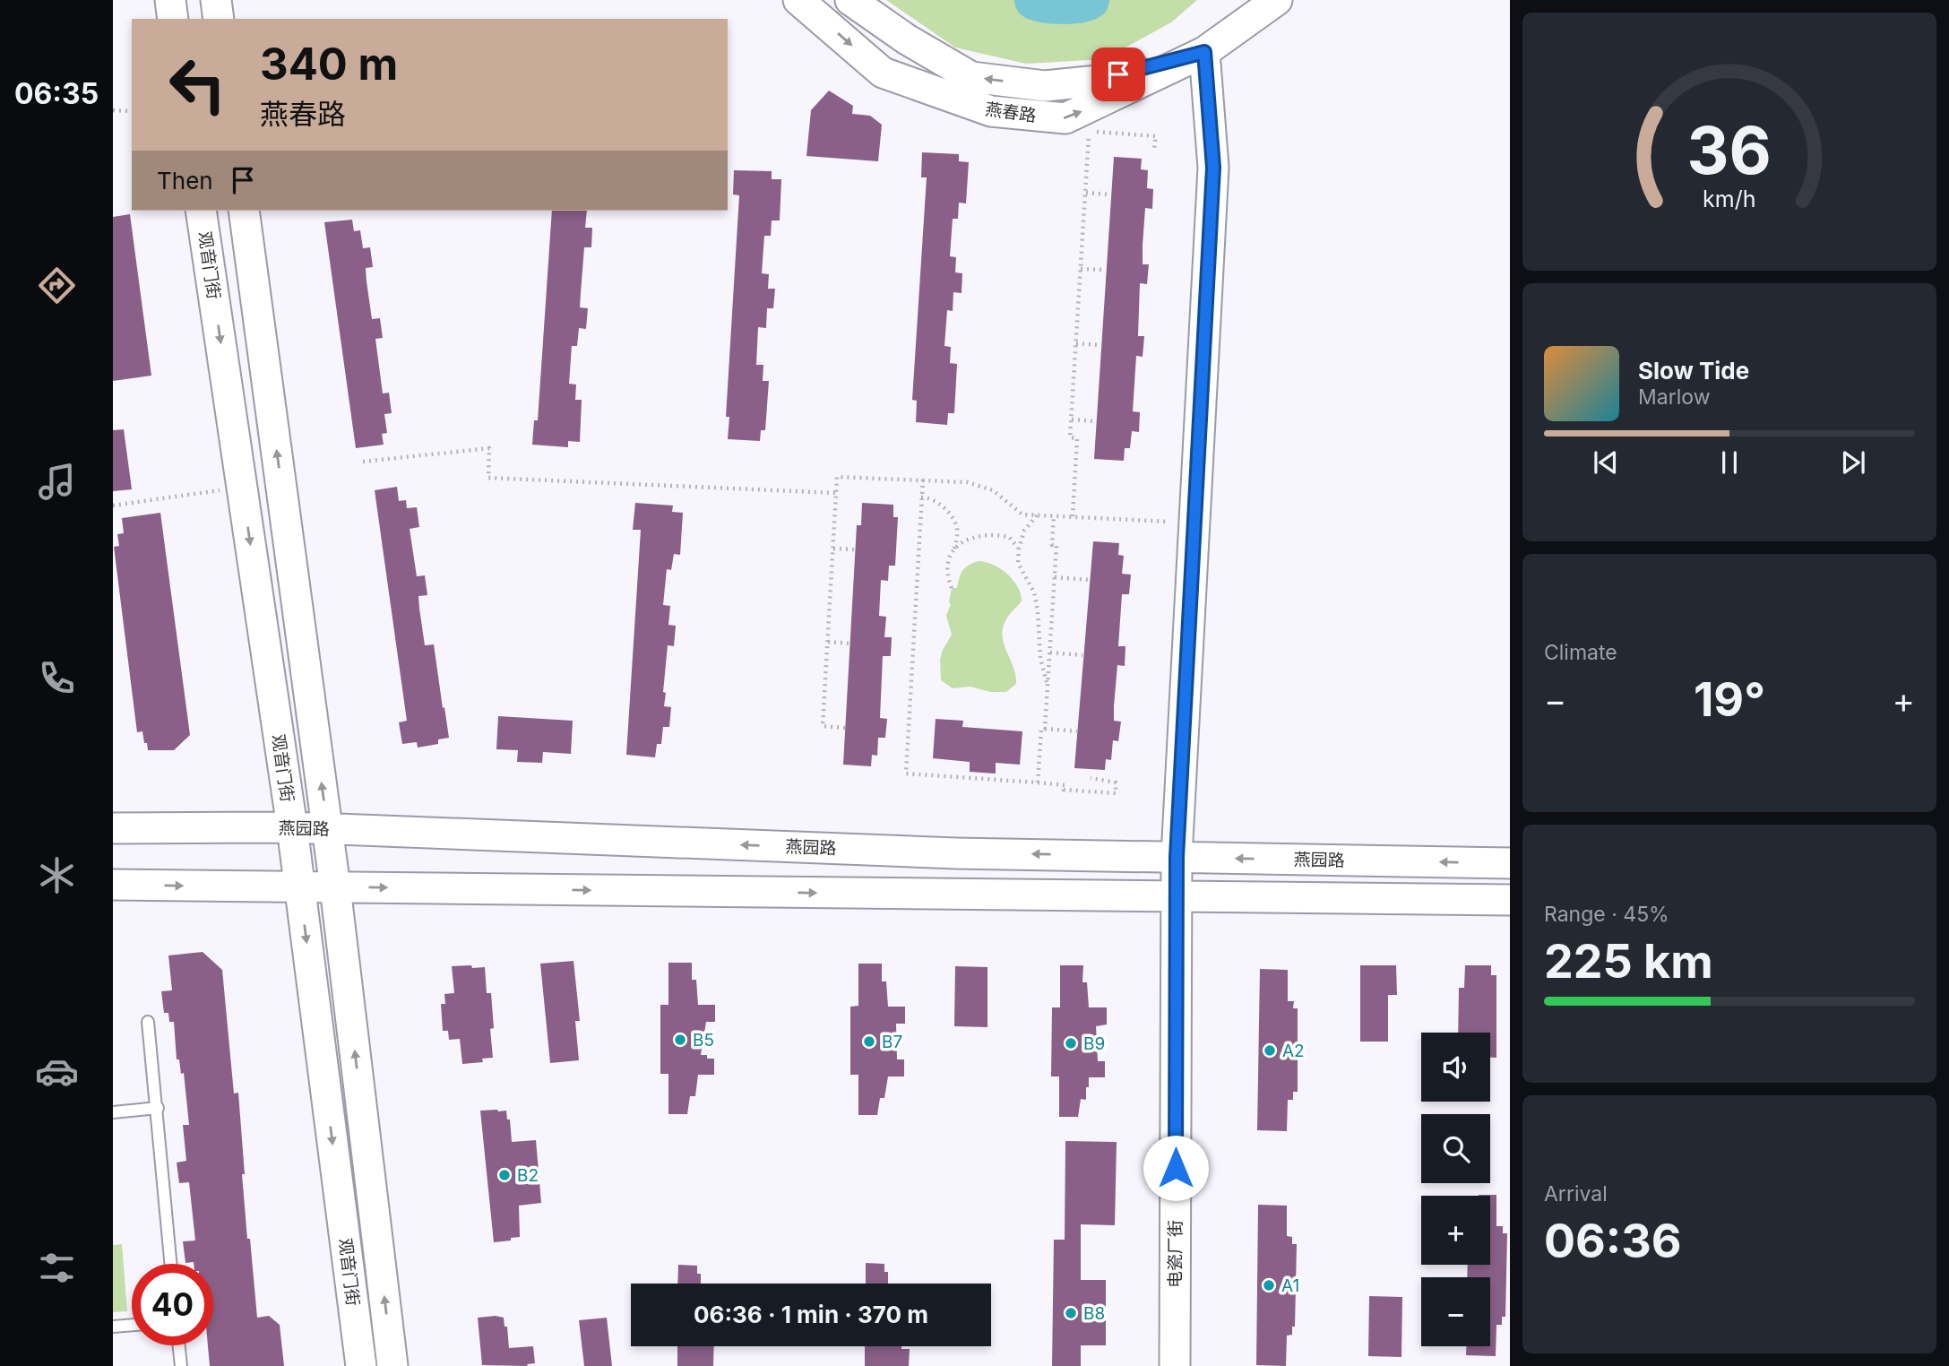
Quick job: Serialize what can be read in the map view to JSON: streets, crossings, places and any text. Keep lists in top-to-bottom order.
{
  "streets": {
    "street": [
      "燕春路",
      "观音门街",
      "燕园路",
      "电瓷厂街"
    ]
  },
  "crossings": [
    ["燕春路", "电瓷厂街"],
    ["观音门街", "燕园路"],
    ["燕园路", "电瓷厂街"]
  ],
  "places": [
    "B5",
    "B7",
    "B9",
    "A2",
    "B2",
    "A1",
    "B8"
  ],
  "page": {
    "tabs": "06:35",
    "turn": ["340 m", "燕春路"],
    "then": "Then",
    "song": ["Slow Tide", "Marlow"],
    "tile": [
      "Climate",
      ["Range · 45%", "225 km"],
      ["Arrival", "06:36"]
    ],
    "heat": ["−", "19°", "+"],
    "map_buttons": ["+", "−"],
    "limit": "40",
    "trip": "06:36 · 1 min · 370 m",
    "gauge": ["36", "km/h"]
  }
}
